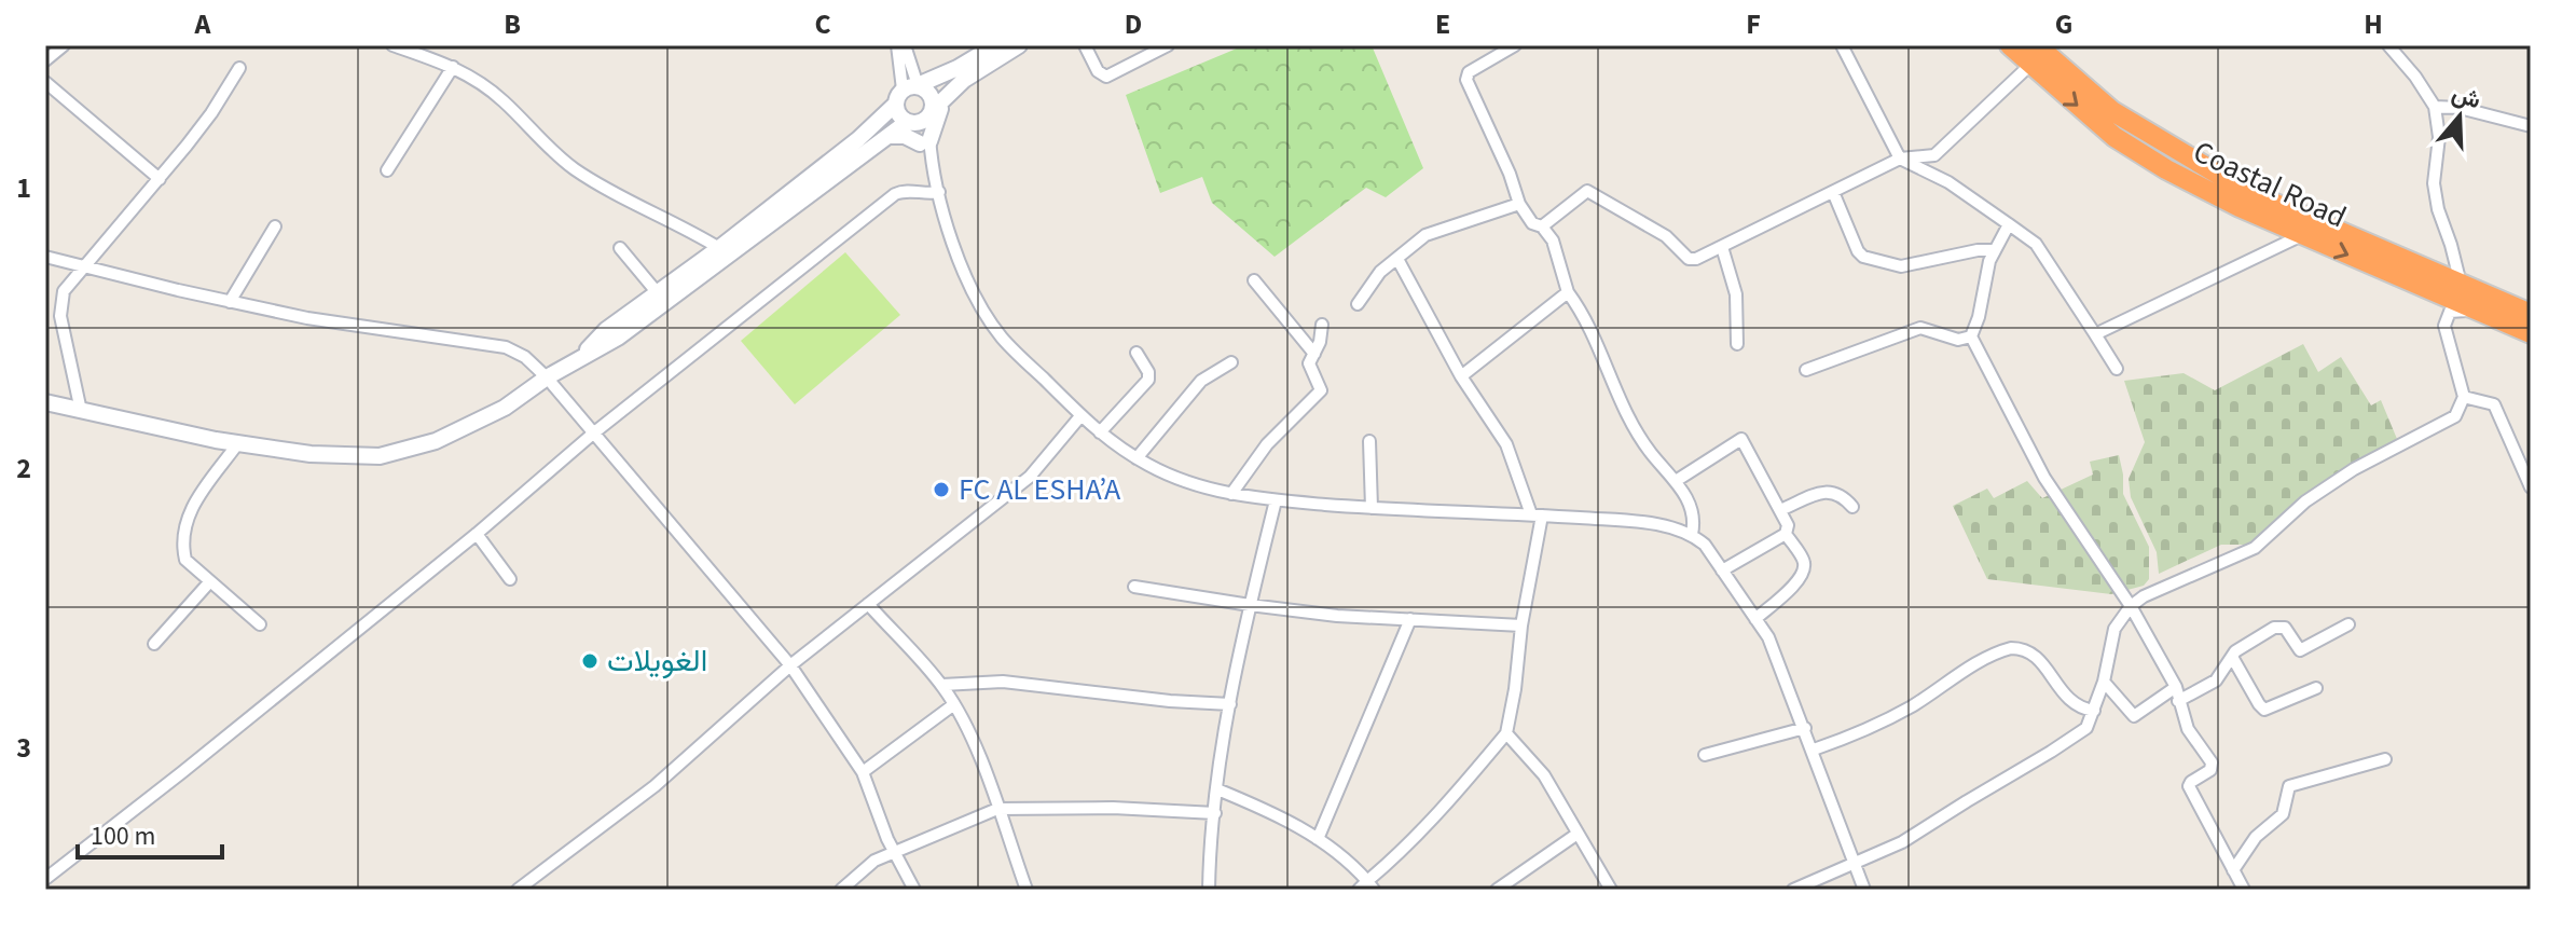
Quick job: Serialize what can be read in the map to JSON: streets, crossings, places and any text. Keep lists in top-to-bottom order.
{
  "streets": {
    "highway": ["Coastal Road"]
  },
  "places": ["FC AL ESHA’A", "الغويلات"],
  "scale_bar": "100 m",
  "north": "top",
  "grid": {
    "columns": [
      "A",
      "B",
      "C",
      "D",
      "E",
      "F",
      "G",
      "H"
    ],
    "rows": ["1", "2", "3"]
  }
}
